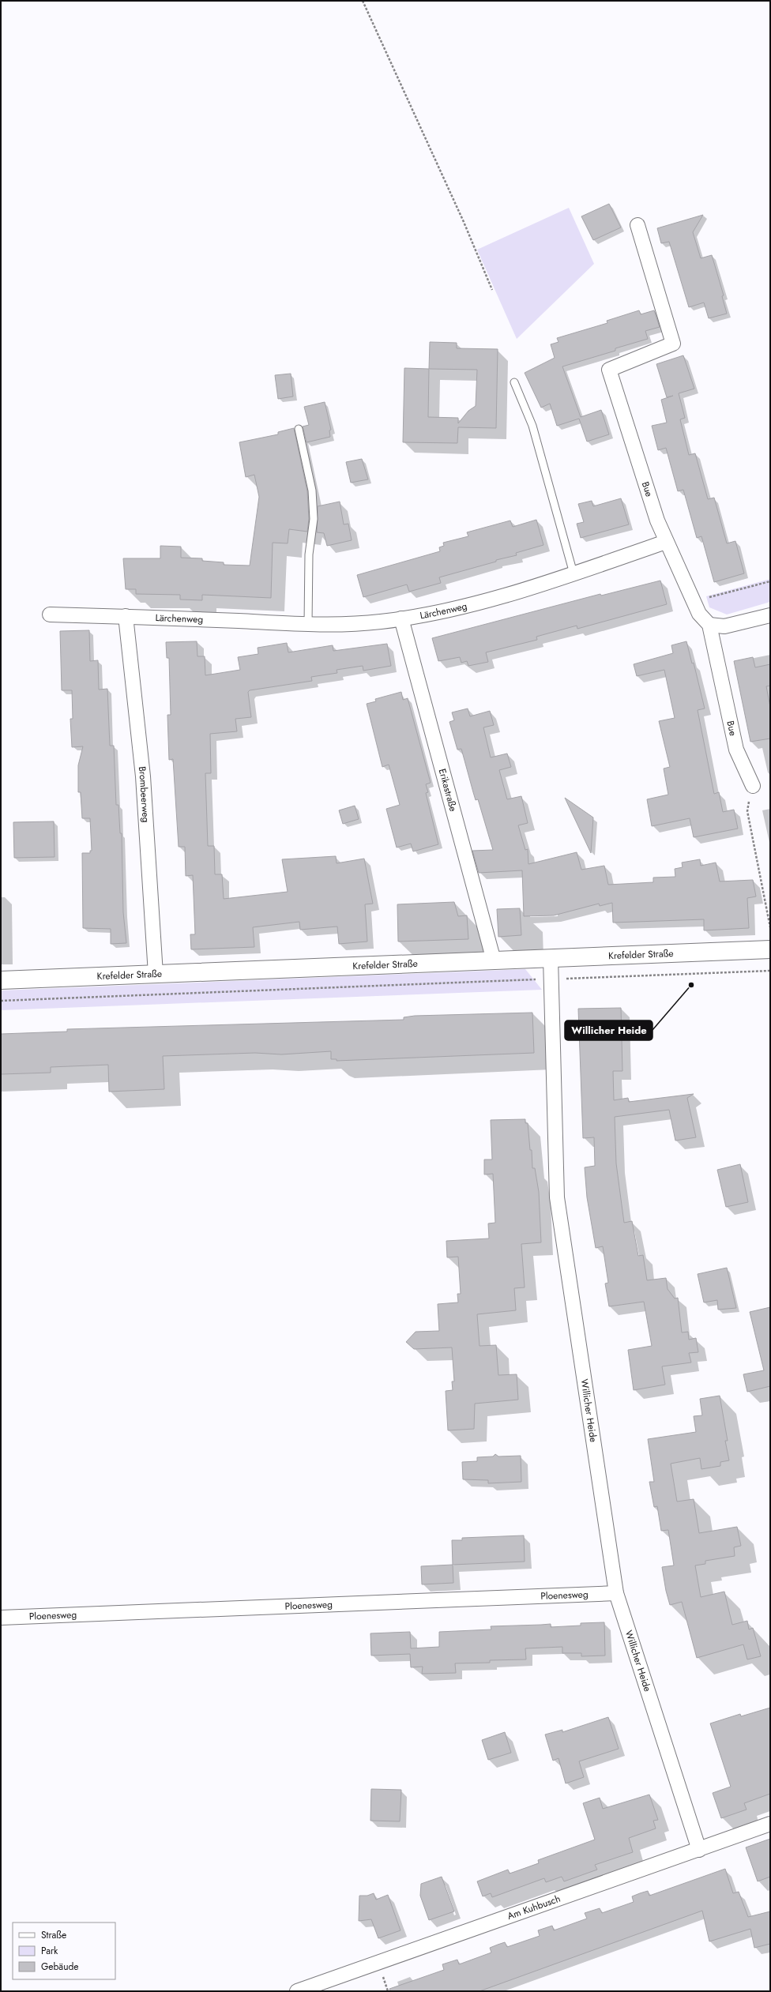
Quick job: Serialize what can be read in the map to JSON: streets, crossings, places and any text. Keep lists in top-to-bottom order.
{
  "streets": {
    "main road": ["Krefelder Straße"],
    "street": [
      "Bue",
      "Lärchenweg",
      "Erikastraße",
      "Brombeerweg",
      "Willicher Heide",
      "Ploenesweg",
      "Am Kuhbusch"
    ]
  },
  "crossings": [
    ["Bue", "Lärchenweg"],
    ["Lärchenweg", "Erikastraße"],
    ["Lärchenweg", "Brombeerweg"],
    ["Erikastraße", "Krefelder Straße"],
    ["Brombeerweg", "Krefelder Straße"],
    ["Krefelder Straße", "Willicher Heide"],
    ["Willicher Heide", "Ploenesweg"],
    ["Willicher Heide", "Am Kuhbusch"]
  ],
  "places": ["Willicher Heide"],
  "legend": ["Straße", "Park", "Gebäude"]
}
